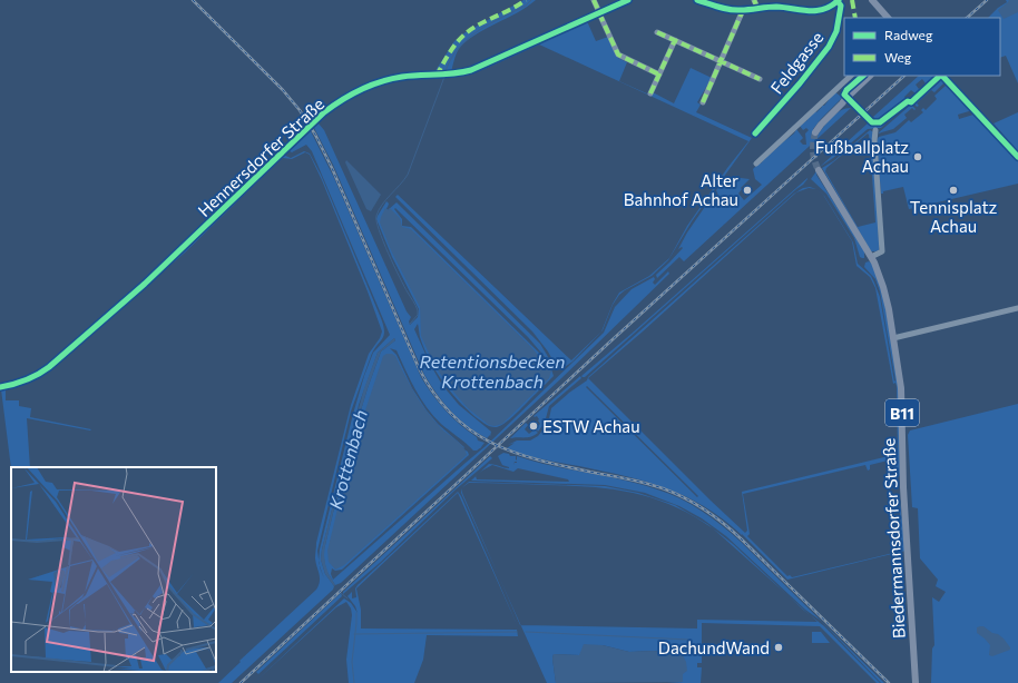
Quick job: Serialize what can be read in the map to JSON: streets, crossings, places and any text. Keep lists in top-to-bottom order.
{
  "streets": {
    "main road": ["B11", "Biedermannsdorfer Straße"],
    "street": ["Feldgasse", "Hennersdorfer Straße"]
  },
  "crossings": [
    ["B11", "Biedermannsdorfer Straße"]
  ],
  "water": ["Retentionsbecken Krottenbach", "Krottenbach"],
  "places": [
    "Fußballplatz Achau",
    "Alter Bahnhof Achau",
    "Tennisplatz Achau",
    "ESTW Achau",
    "DachundWand"
  ],
  "legend": ["Radweg", "Weg"]
}
